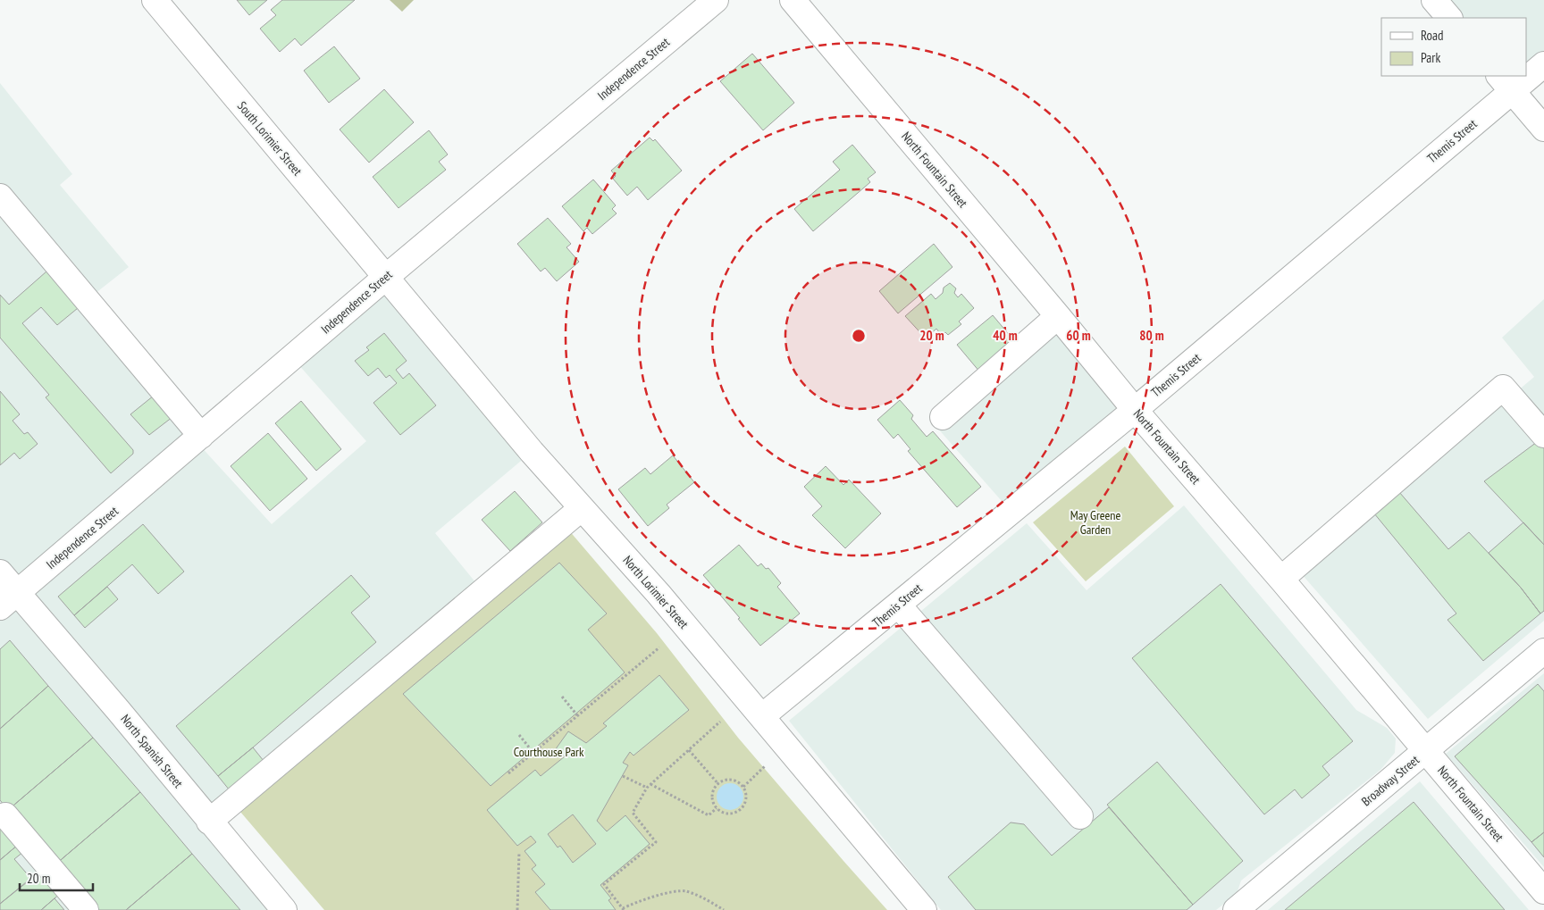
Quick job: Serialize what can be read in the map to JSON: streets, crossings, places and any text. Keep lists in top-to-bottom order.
{
  "streets": {
    "street": [
      "Independence Street",
      "South Lorimier Street",
      "Themis Street",
      "North Fountain Street",
      "North Lorimier Street",
      "North Spanish Street",
      "Broadway Street"
    ]
  },
  "crossings": [
    ["Independence Street", "South Lorimier Street"],
    ["Independence Street", "North Lorimier Street"],
    ["Independence Street", "North Spanish Street"],
    ["South Lorimier Street", "North Lorimier Street"],
    ["Themis Street", "North Fountain Street"],
    ["Themis Street", "North Lorimier Street"],
    ["North Fountain Street", "Broadway Street"]
  ],
  "parks": ["May Greene Garden", "Courthouse Park"],
  "legend": ["Road", "Park"],
  "scale_bar": "20 m",
  "rings": [
    "20 m",
    "40 m",
    "60 m",
    "80 m"
  ]
}
